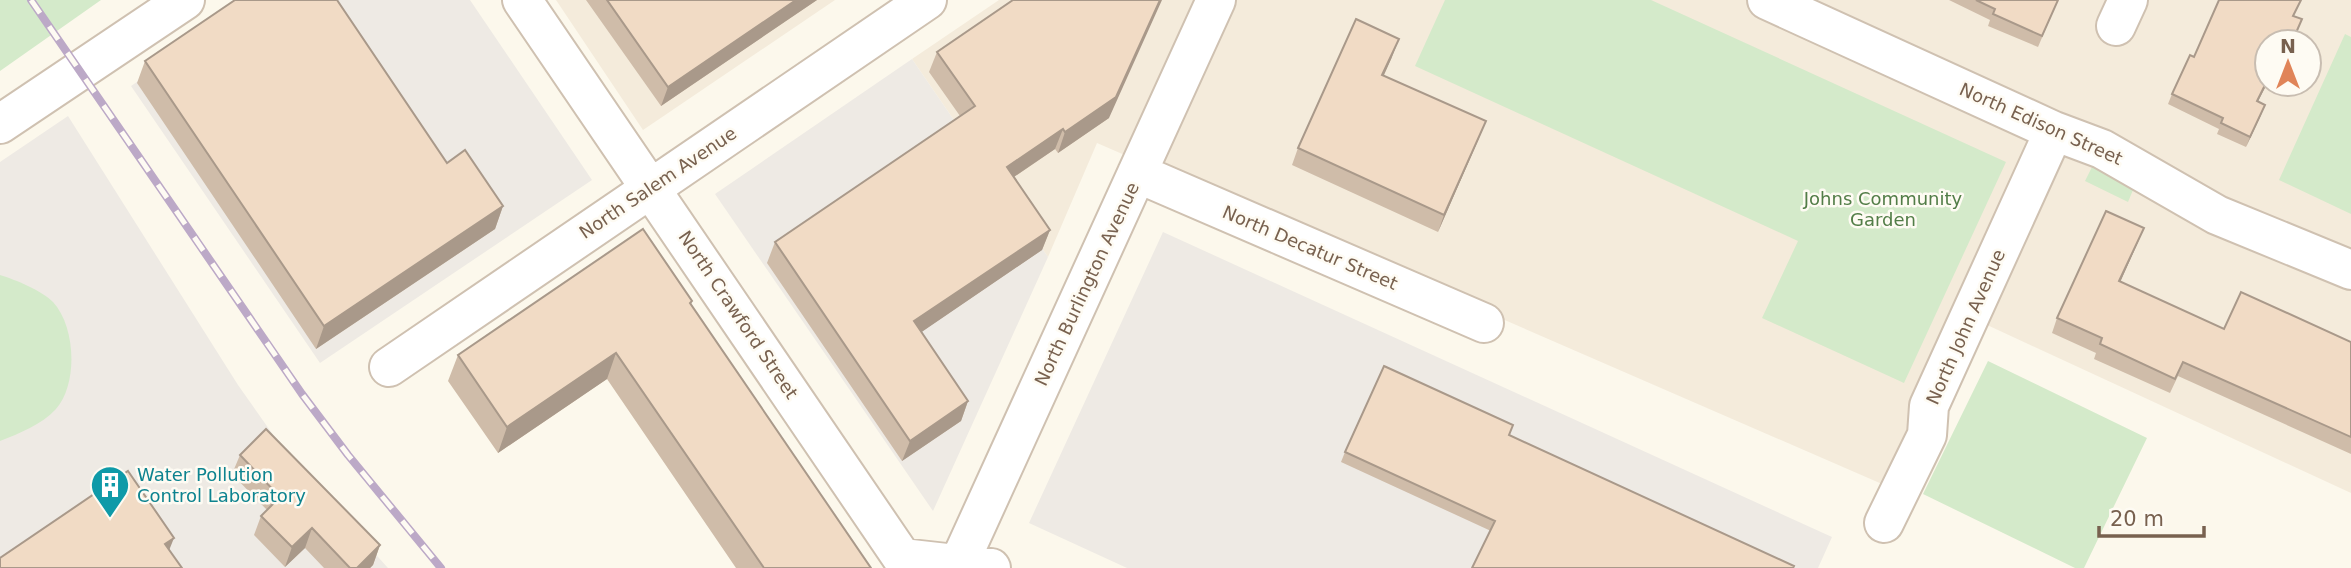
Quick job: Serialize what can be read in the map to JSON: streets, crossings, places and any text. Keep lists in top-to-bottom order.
{
  "streets": {
    "street": [
      "North Edison Street",
      "North Salem Avenue",
      "North Decatur Street",
      "North Burlington Avenue",
      "North Crawford Street",
      "North John Avenue"
    ]
  },
  "crossings": [
    ["North Edison Street", "North John Avenue"],
    ["North Salem Avenue", "North Crawford Street"],
    ["North Decatur Street", "North Burlington Avenue"],
    ["North Burlington Avenue", "North Crawford Street"]
  ],
  "parks": ["Johns Community Garden"],
  "places": {
    "building": ["Water Pollution Control Laboratory"]
  },
  "scale_bar": "20 m",
  "north": "top"
}
